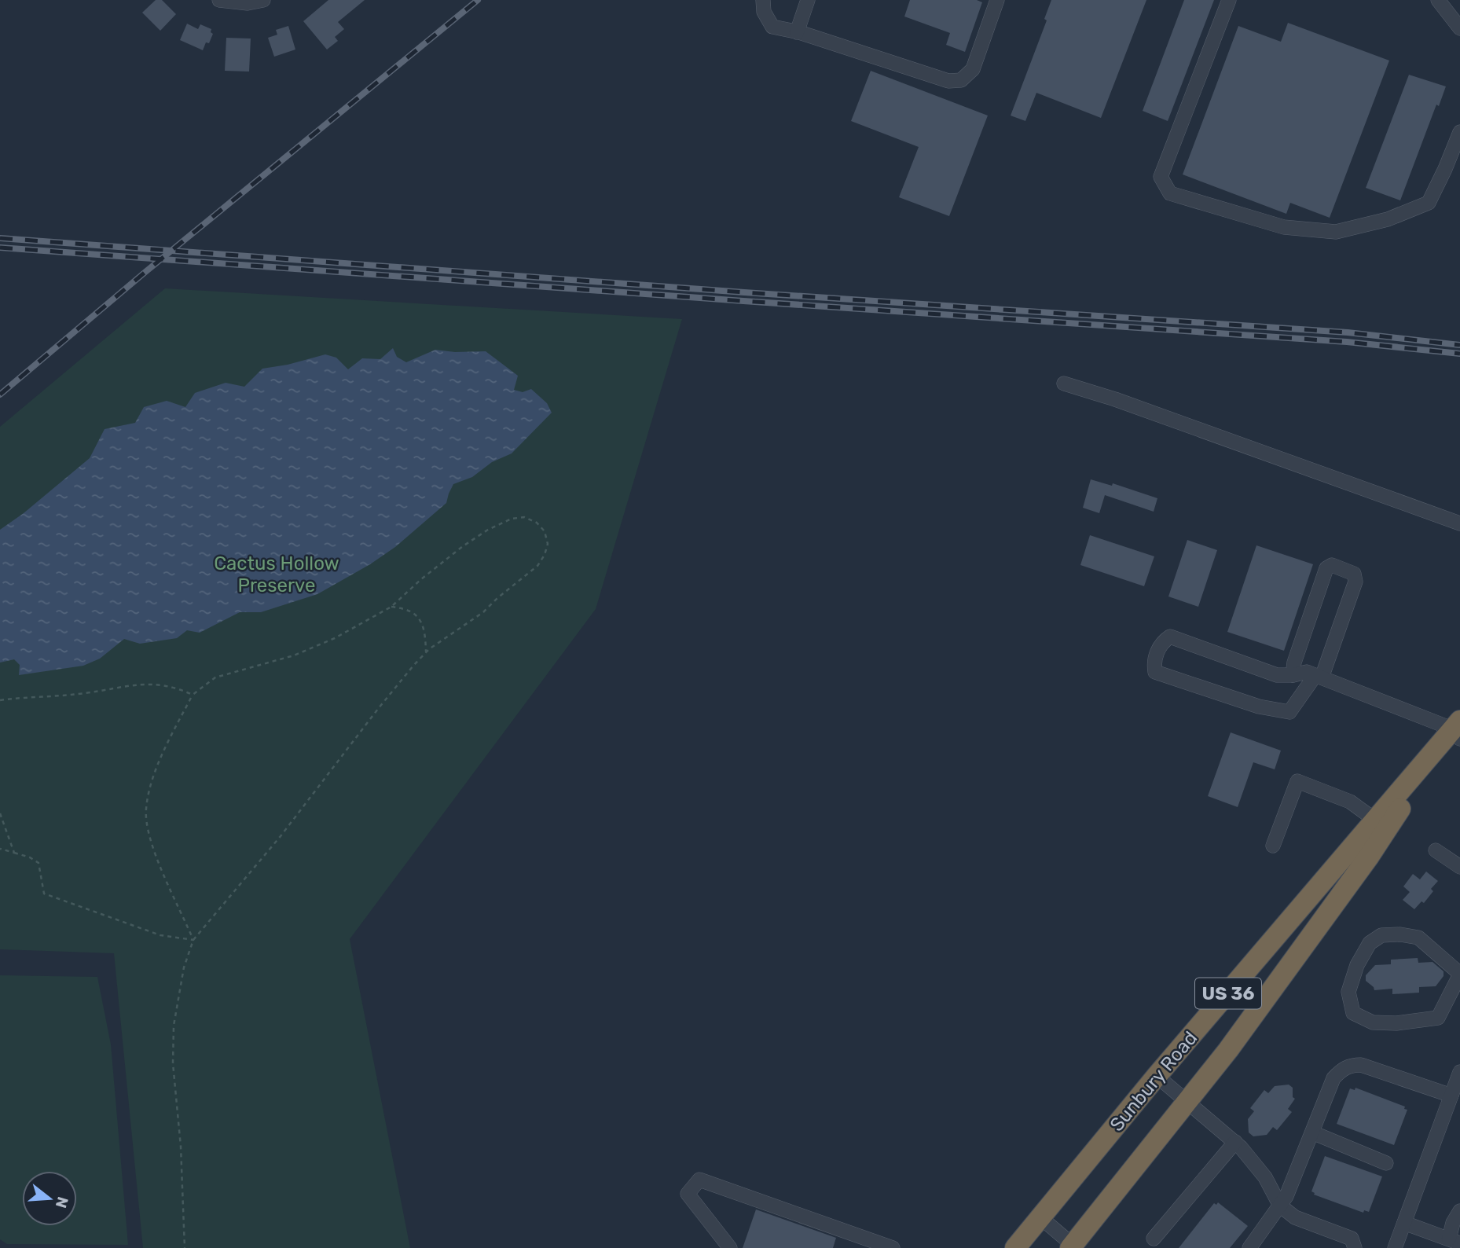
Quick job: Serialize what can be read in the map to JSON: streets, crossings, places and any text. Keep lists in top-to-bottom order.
{
  "streets": {
    "highway": ["US 36", "Sunbury Road"]
  },
  "parks": ["Cactus Hollow Preserve"],
  "north": "right"
}
